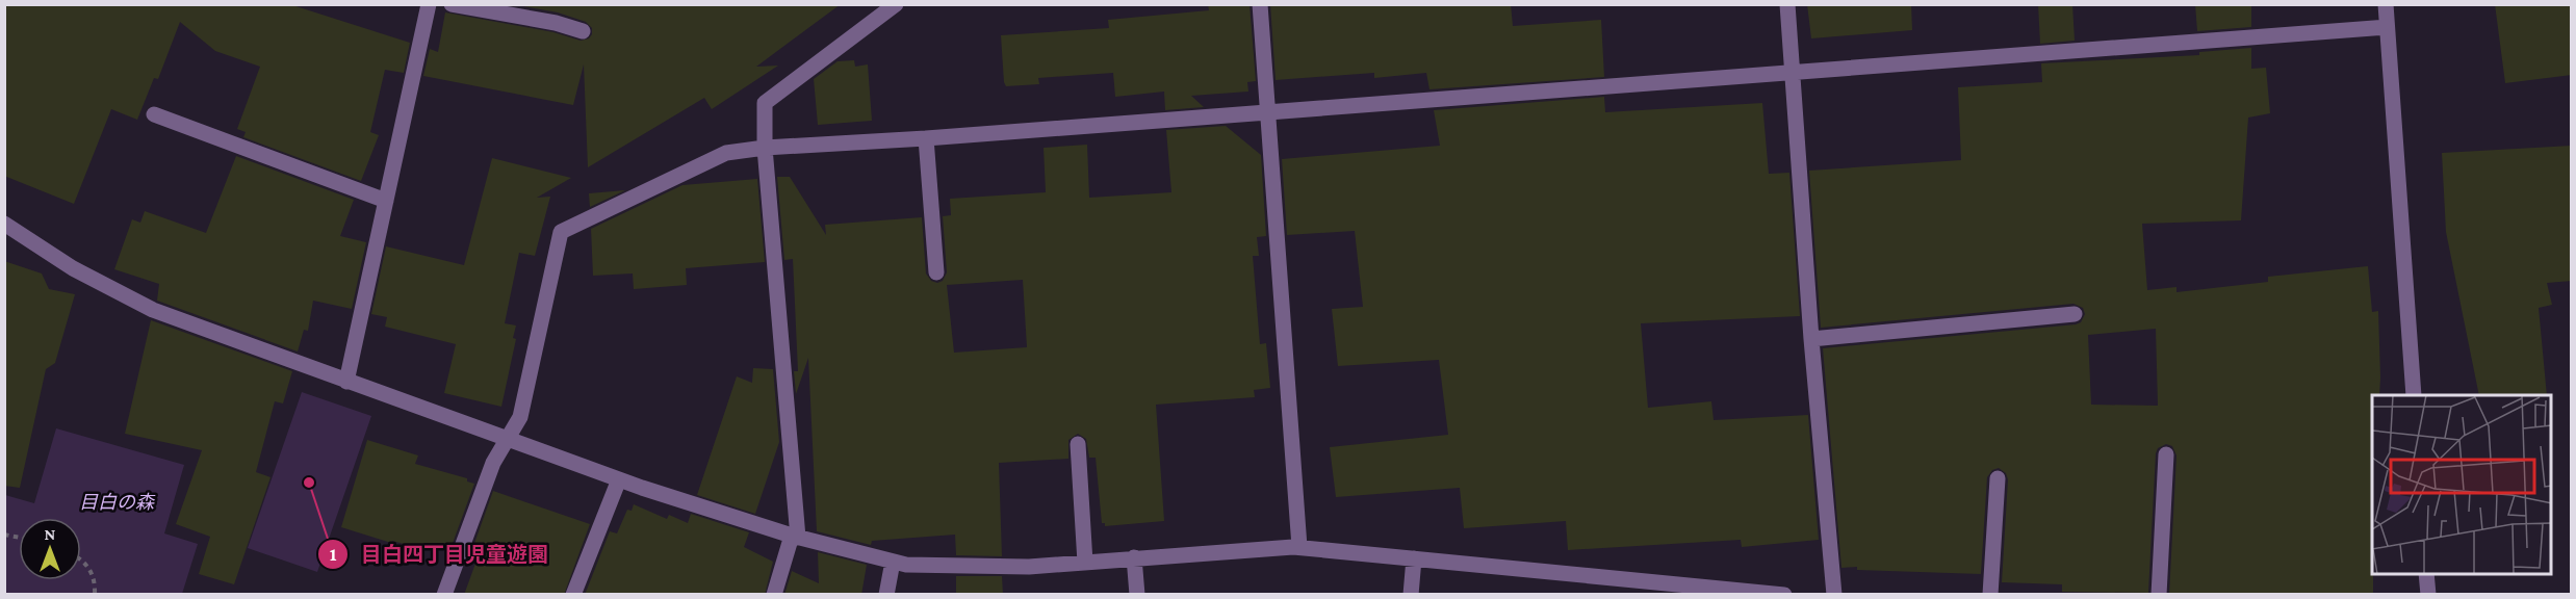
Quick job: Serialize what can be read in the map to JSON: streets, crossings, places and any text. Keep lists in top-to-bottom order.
{
  "parks": ["目白の森"],
  "places": ["目白四丁目児童遊園"],
  "north": "top"
}
